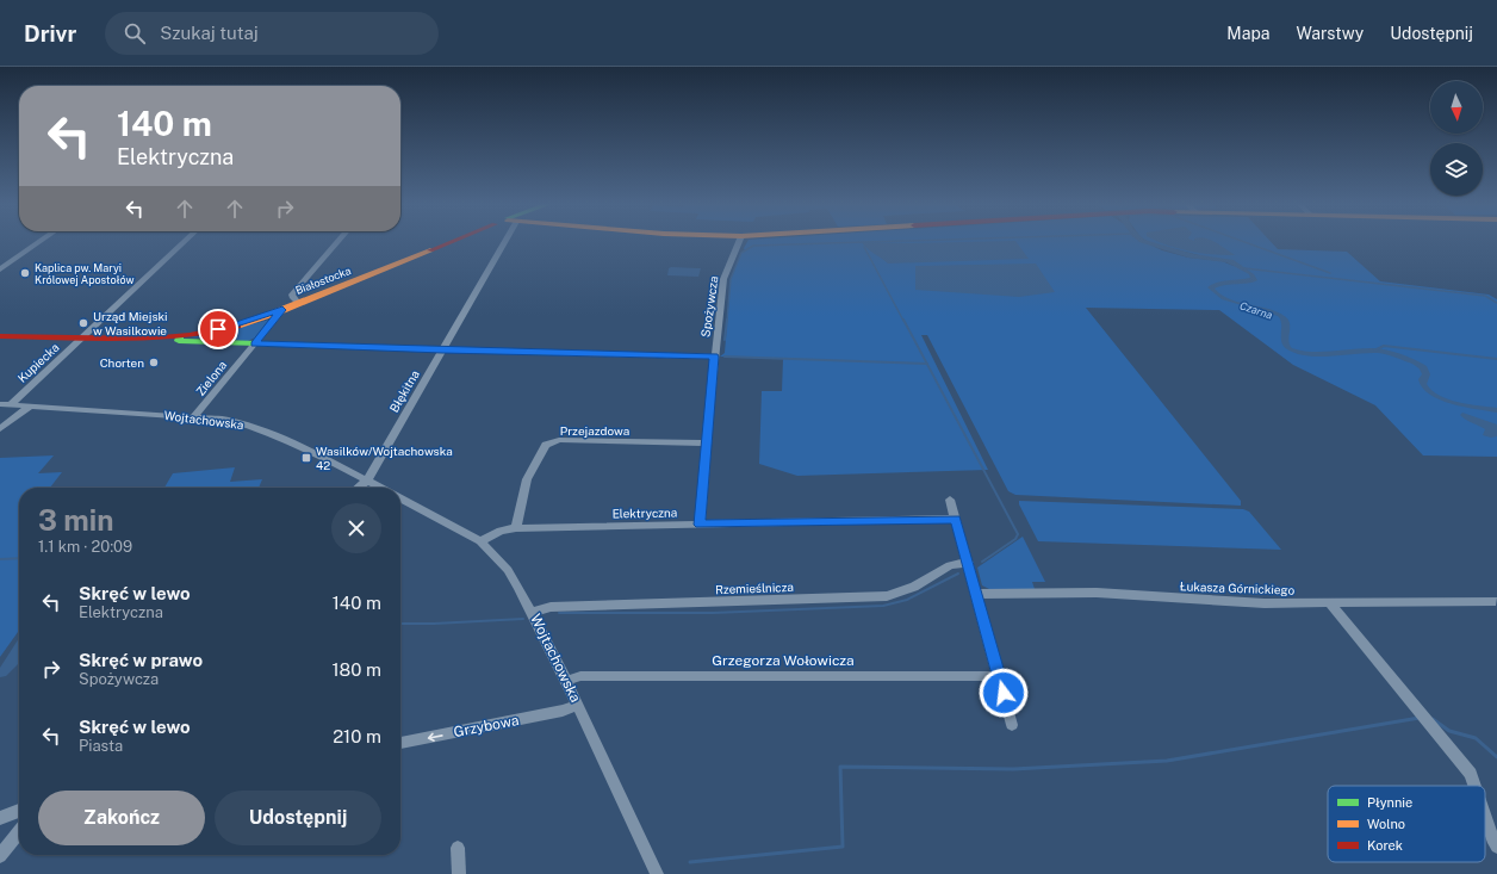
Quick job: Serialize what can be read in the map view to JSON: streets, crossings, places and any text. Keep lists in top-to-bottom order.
{
  "streets": {
    "street": [
      "Białostocka",
      "Spożywcza",
      "Kupiecka",
      "Zielona",
      "Błękitna",
      "Wojtachowska",
      "Przejazdowa",
      "Elektryczna",
      "Rzemieślnicza",
      "Łukasza Górnickiego",
      "Grzegorza Wołowicza",
      "Grzybowa"
    ]
  },
  "crossings": [
    ["Białostocka", "Kupiecka"],
    ["Białostocka", "Zielona"],
    ["Spożywcza", "Przejazdowa"],
    ["Spożywcza", "Elektryczna"],
    ["Kupiecka", "Wojtachowska"],
    ["Zielona", "Wojtachowska"],
    ["Błękitna", "Wojtachowska"],
    ["Wojtachowska", "Elektryczna"],
    ["Wojtachowska", "Rzemieślnicza"],
    ["Wojtachowska", "Grzegorza Wołowicza"],
    ["Wojtachowska", "Grzybowa"],
    ["Przejazdowa", "Elektryczna"]
  ],
  "one_way": ["Grzybowa"],
  "water": ["Czarna"],
  "places": {
    "other": ["Kaplica pw. Maryi Królowej Apostołów", "Urząd Miejski w Wasilkowie", "Chorten"],
    "transit": ["Wasilków/Wojtachowska 42"]
  },
  "legend": ["Płynnie", "Wolno", "Korek"],
  "north": "bottom",
  "page": {
    "header": "Drivr",
    "search": "Szukaj tutaj",
    "nav": ["Mapa", "Warstwy", "Udostępnij"],
    "turn": ["140 m", "Elektryczna"],
    "heading": ["3 min", "1.1 km · 20:09"],
    "list": [
      {
        "name": "Skręć w lewo",
        "note": "Elektryczna",
        "value": "140 m"
      },
      {
        "name": "Skręć w prawo",
        "note": "Spożywcza",
        "value": "180 m"
      },
      {
        "name": "Skręć w lewo",
        "note": "Piasta",
        "value": "210 m"
      }
    ],
    "buttons": ["Zakończ", "Udostępnij"]
  }
}
